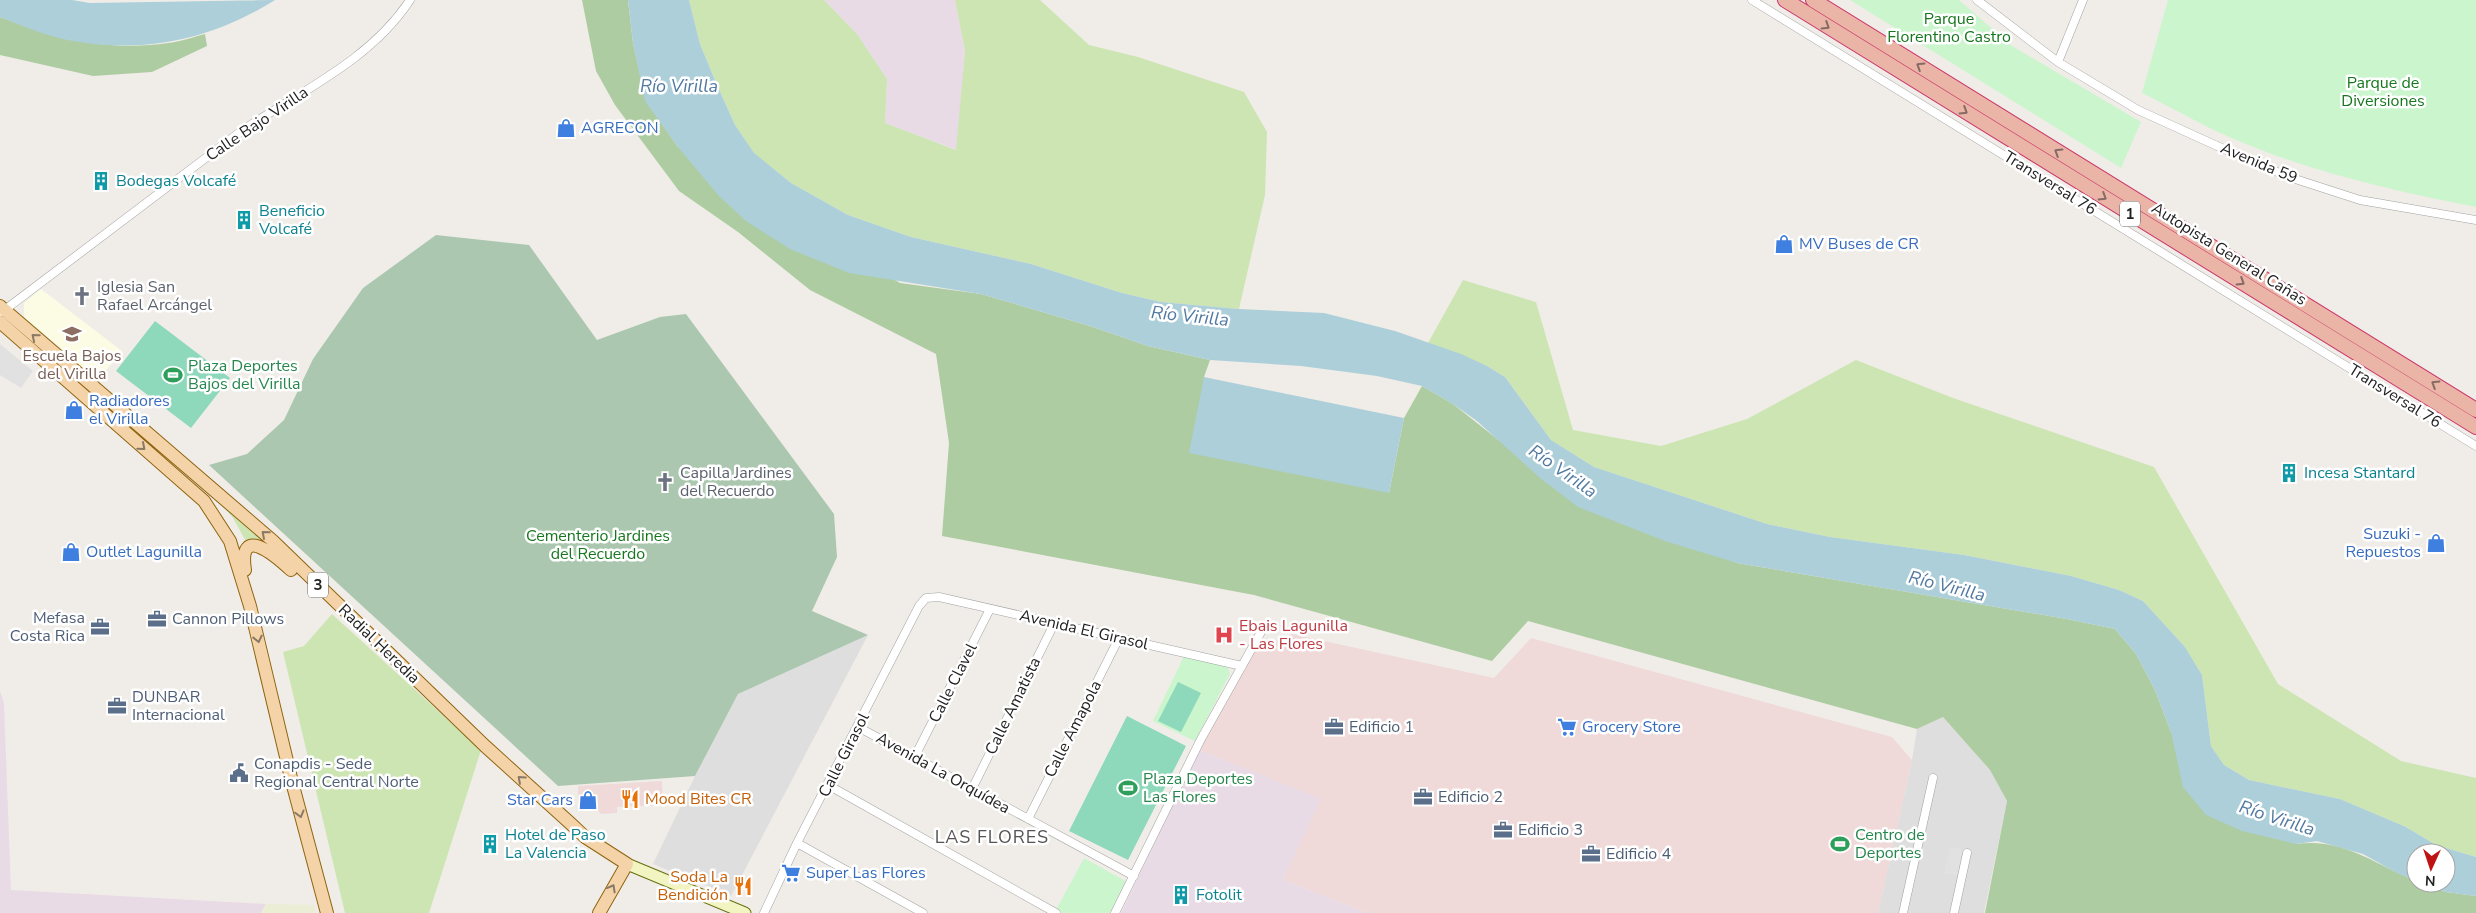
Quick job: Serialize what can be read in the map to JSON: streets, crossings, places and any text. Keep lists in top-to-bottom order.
{
  "streets": {
    "highway": ["1", "Autopista General Cañas"],
    "main road": ["3", "Radial Heredia"],
    "street": [
      "Calle Bajo Virilla",
      "Avenida 59",
      "Transversal 76",
      "Avenida El Girasol",
      "Calle Clavel",
      "Calle Amatista",
      "Calle Amapola",
      "Calle Girasol",
      "Avenida La Orquídea"
    ]
  },
  "crossings": [
    ["Calle Bajo Virilla", "Radial Heredia"],
    ["Avenida El Girasol", "Calle Clavel"],
    ["Avenida El Girasol", "Calle Amatista"],
    ["Avenida El Girasol", "Calle Amapola"],
    ["Avenida El Girasol", "Calle Girasol"],
    ["Calle Clavel", "Avenida La Orquídea"],
    ["Calle Amatista", "Avenida La Orquídea"],
    ["Calle Amapola", "Avenida La Orquídea"],
    ["Calle Girasol", "Avenida La Orquídea"]
  ],
  "districts": ["LAS FLORES"],
  "water": ["Río Virilla"],
  "parks": ["Parque Florentino Castro", "Parque de Diversiones", "Cementerio Jardines del Recuerdo"],
  "places": {
    "shop": [
      "AGRECON",
      "MV Buses de CR",
      "Radiadores el Virilla",
      "Suzuki - Repuestos",
      "Outlet Lagunilla",
      "Star Cars"
    ],
    "building": [
      "Bodegas Volcafé",
      "Beneficio Volcafé",
      "Incesa Stantard",
      "Hotel de Paso La Valencia",
      "Fotolit"
    ],
    "church": ["Iglesia San Rafael Arcángel", "Capilla Jardines del Recuerdo"],
    "school or university": ["Escuela Bajos del Virilla"],
    "sports": ["Plaza Deportes Bajos del Virilla", "Plaza Deportes Las Flores", "Centro de Deportes"],
    "office": [
      "Cannon Pillows",
      "Mefasa Costa Rica",
      "DUNBAR Internacional",
      "Edificio 1",
      "Edificio 2",
      "Edificio 3",
      "Edificio 4"
    ],
    "hospital": ["Ebais Lagunilla - Las Flores"],
    "supermarket": ["Grocery Store", "Super Las Flores"],
    "public building": ["Conapdis - Sede Regional Central Norte"],
    "restaurant": ["Mood Bites CR", "Soda La Bendición"]
  },
  "north": "bottom"
}
